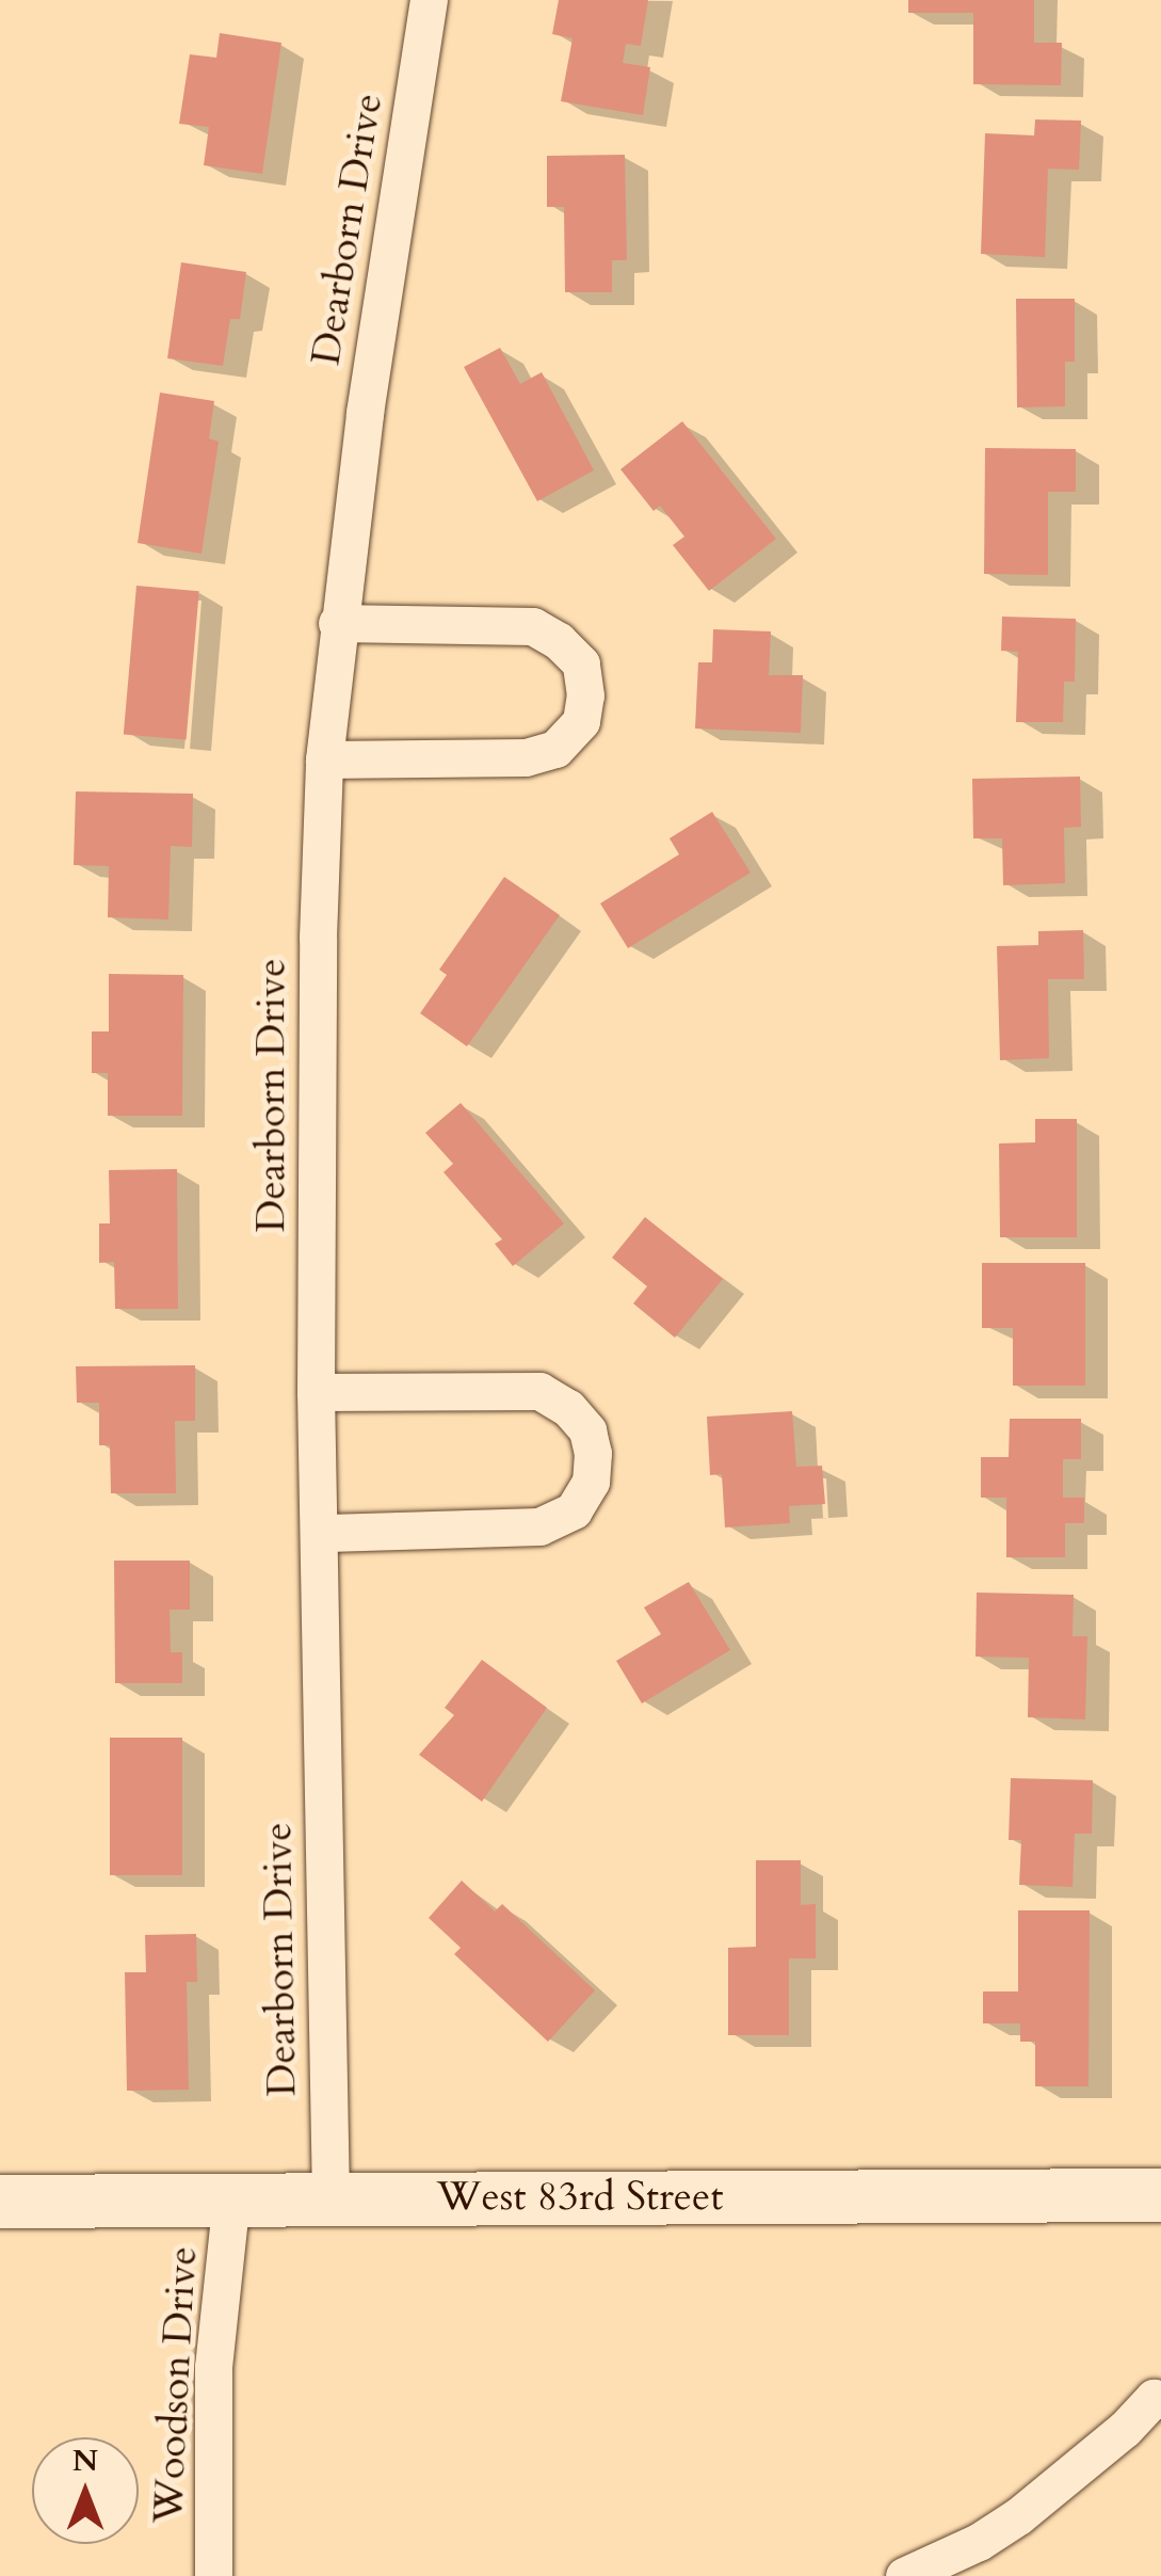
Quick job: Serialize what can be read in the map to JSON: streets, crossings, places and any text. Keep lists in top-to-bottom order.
{
  "streets": {
    "street": ["Dearborn Drive", "West 83rd Street", "Woodson Drive"]
  },
  "crossings": [
    ["Dearborn Drive", "West 83rd Street"],
    ["West 83rd Street", "Woodson Drive"]
  ],
  "north": "top"
}
